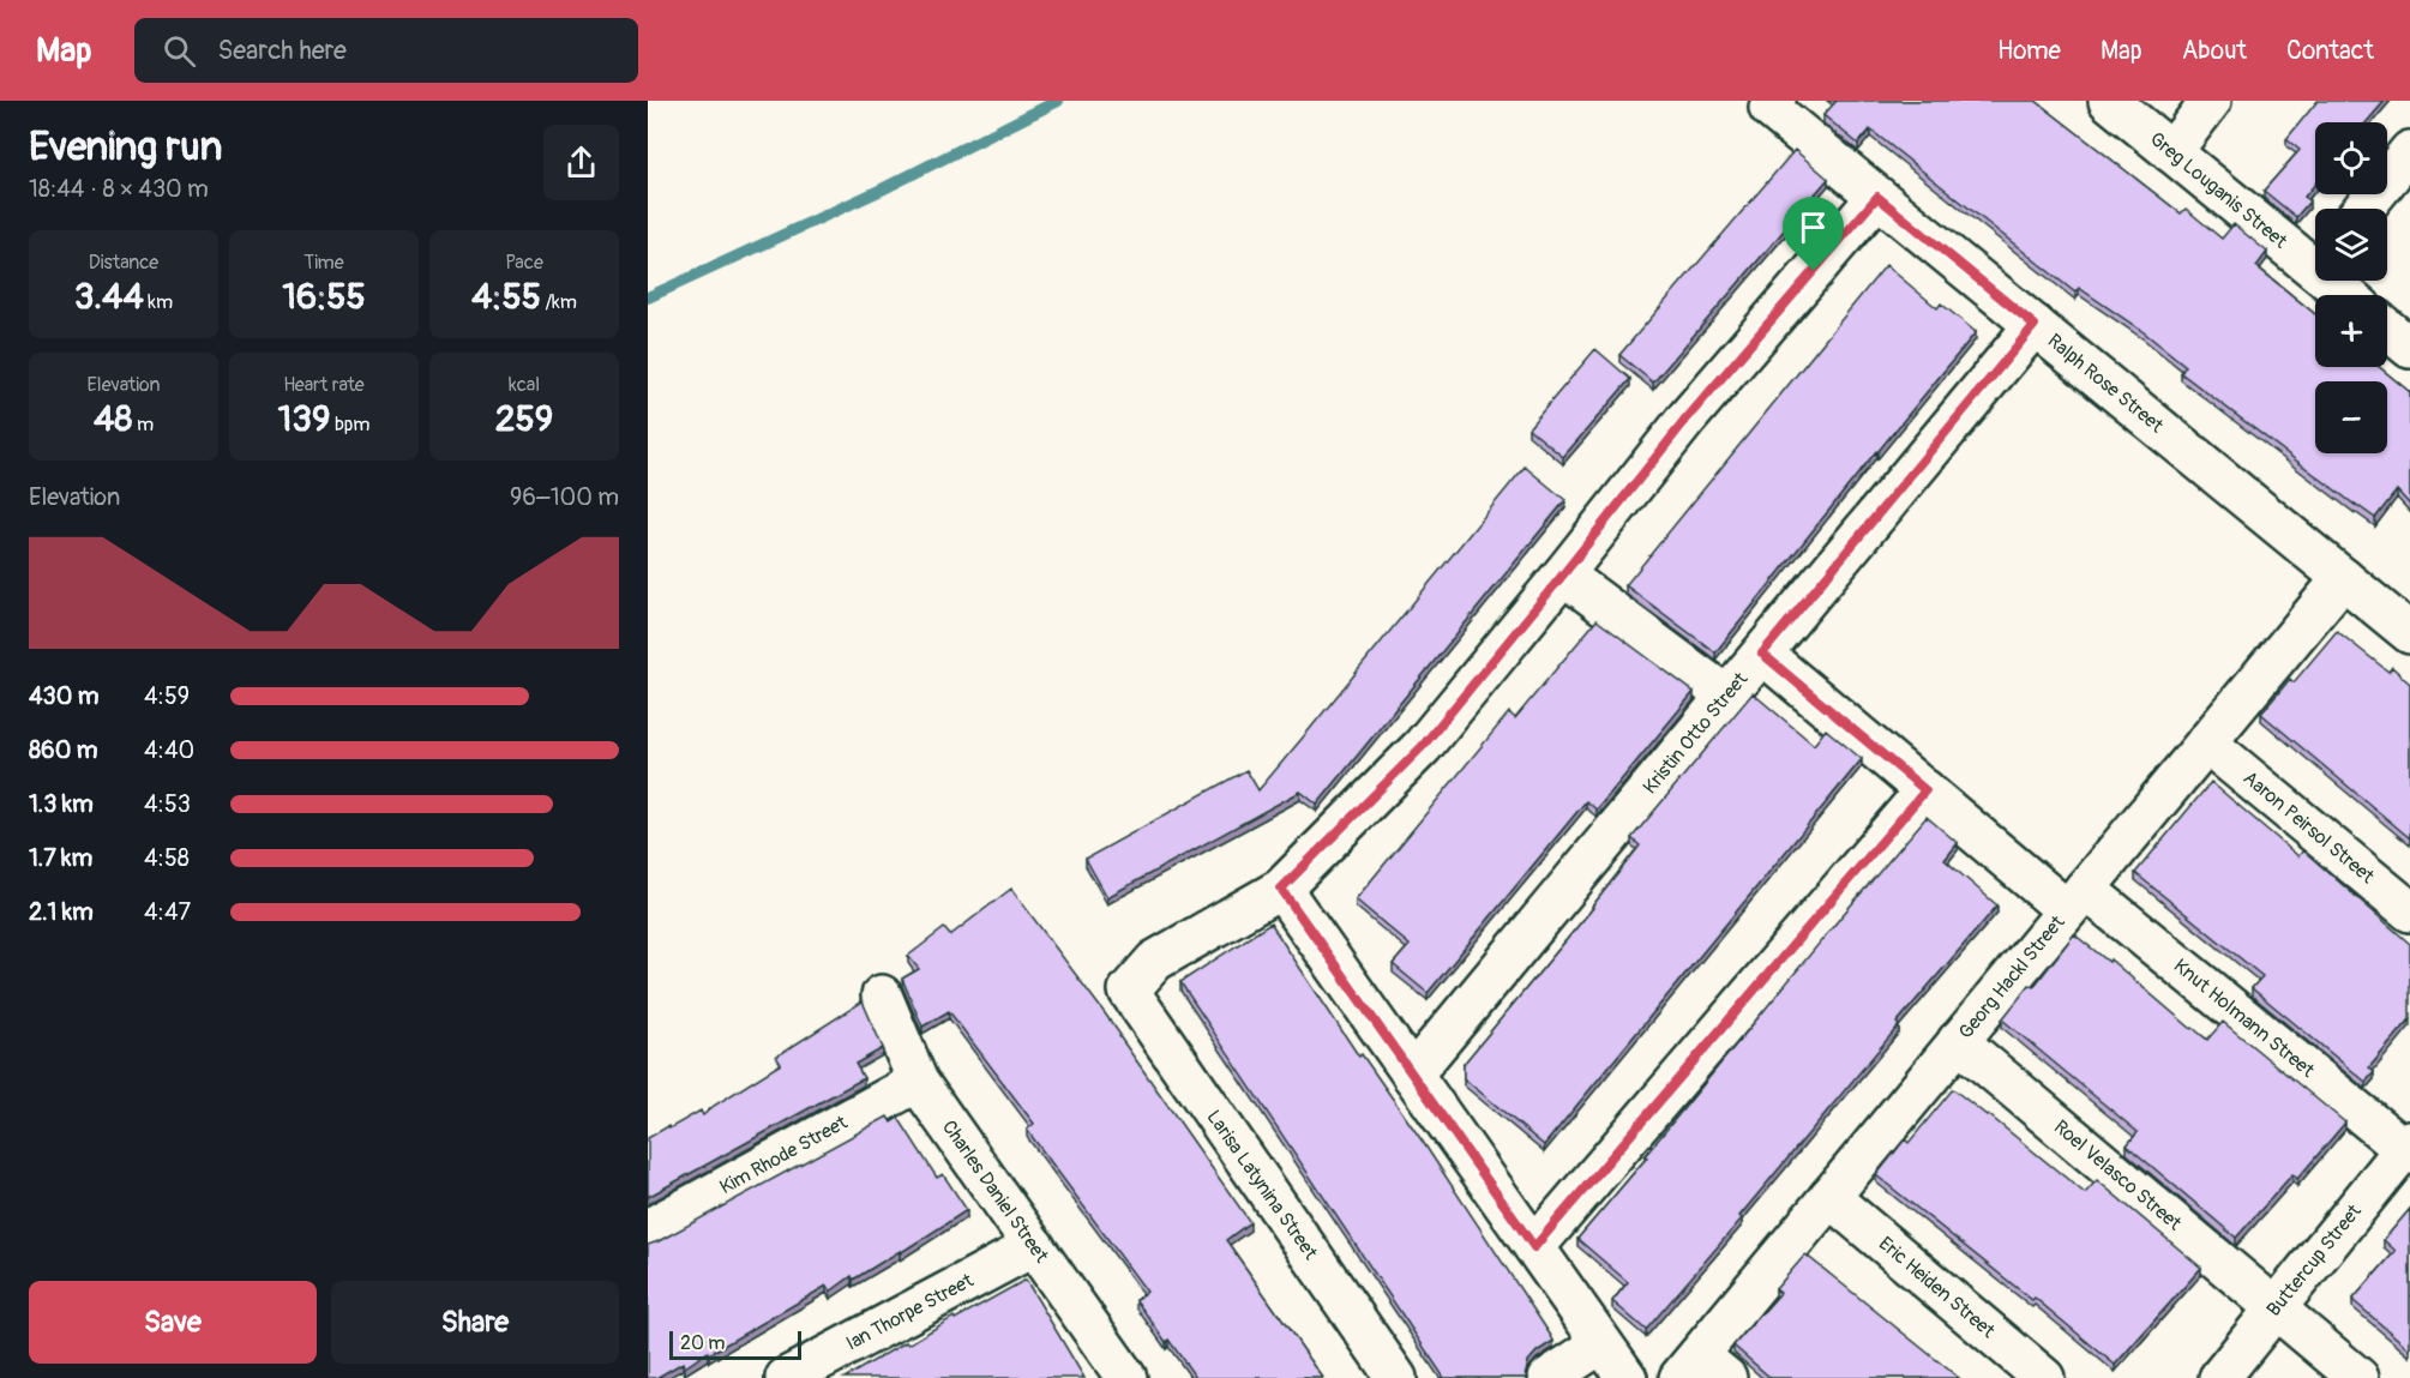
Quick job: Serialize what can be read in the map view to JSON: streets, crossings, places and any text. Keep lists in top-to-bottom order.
{
  "streets": {
    "street": [
      "Greg Louganis Street",
      "Ralph Rose Street",
      "Kristin Otto Street",
      "Aaron Peirsol Street",
      "Georg Hackl Street",
      "Knut Holmann Street",
      "Kim Rhode Street",
      "Roel Velasco Street",
      "Larisa Latynina Street",
      "Charles Daniel Street",
      "Buttercup Street",
      "Eric Heiden Street",
      "Ian Thorpe Street"
    ]
  },
  "crossings": [
    ["Ralph Rose Street", "Kristin Otto Street"],
    ["Ralph Rose Street", "Georg Hackl Street"],
    ["Kristin Otto Street", "Knut Holmann Street"],
    ["Aaron Peirsol Street", "Georg Hackl Street"],
    ["Georg Hackl Street", "Knut Holmann Street"],
    ["Georg Hackl Street", "Roel Velasco Street"],
    ["Georg Hackl Street", "Eric Heiden Street"],
    ["Knut Holmann Street", "Buttercup Street"],
    ["Kim Rhode Street", "Charles Daniel Street"],
    ["Roel Velasco Street", "Buttercup Street"],
    ["Charles Daniel Street", "Ian Thorpe Street"]
  ],
  "scale_bar": "20 m",
  "page": {
    "header": "Map",
    "search": "Search here",
    "nav": [
      "Home",
      "Map",
      "About",
      "Contact"
    ],
    "heading": ["Evening run", "18:44 · 8 × 430 m"],
    "map_buttons": ["+", "−"],
    "stats": [
      ["Distance", "3.44 km"],
      ["Time", "16:55"],
      ["Pace", "4:55 /km"],
      ["Elevation", "48 m"],
      ["Heart rate", "139 bpm"],
      ["kcal", "259"]
    ],
    "chart": ["Elevation", "96–100 m"],
    "list": [
      {
        "name": "430 m",
        "note": "4:59"
      },
      {
        "name": "860 m",
        "note": "4:40"
      },
      {
        "name": "1.3 km",
        "note": "4:53"
      },
      {
        "name": "1.7 km",
        "note": "4:58"
      },
      {
        "name": "2.1 km",
        "note": "4:47"
      }
    ],
    "buttons": ["Save", "Share"],
    "scale": "20 m"
  }
}
